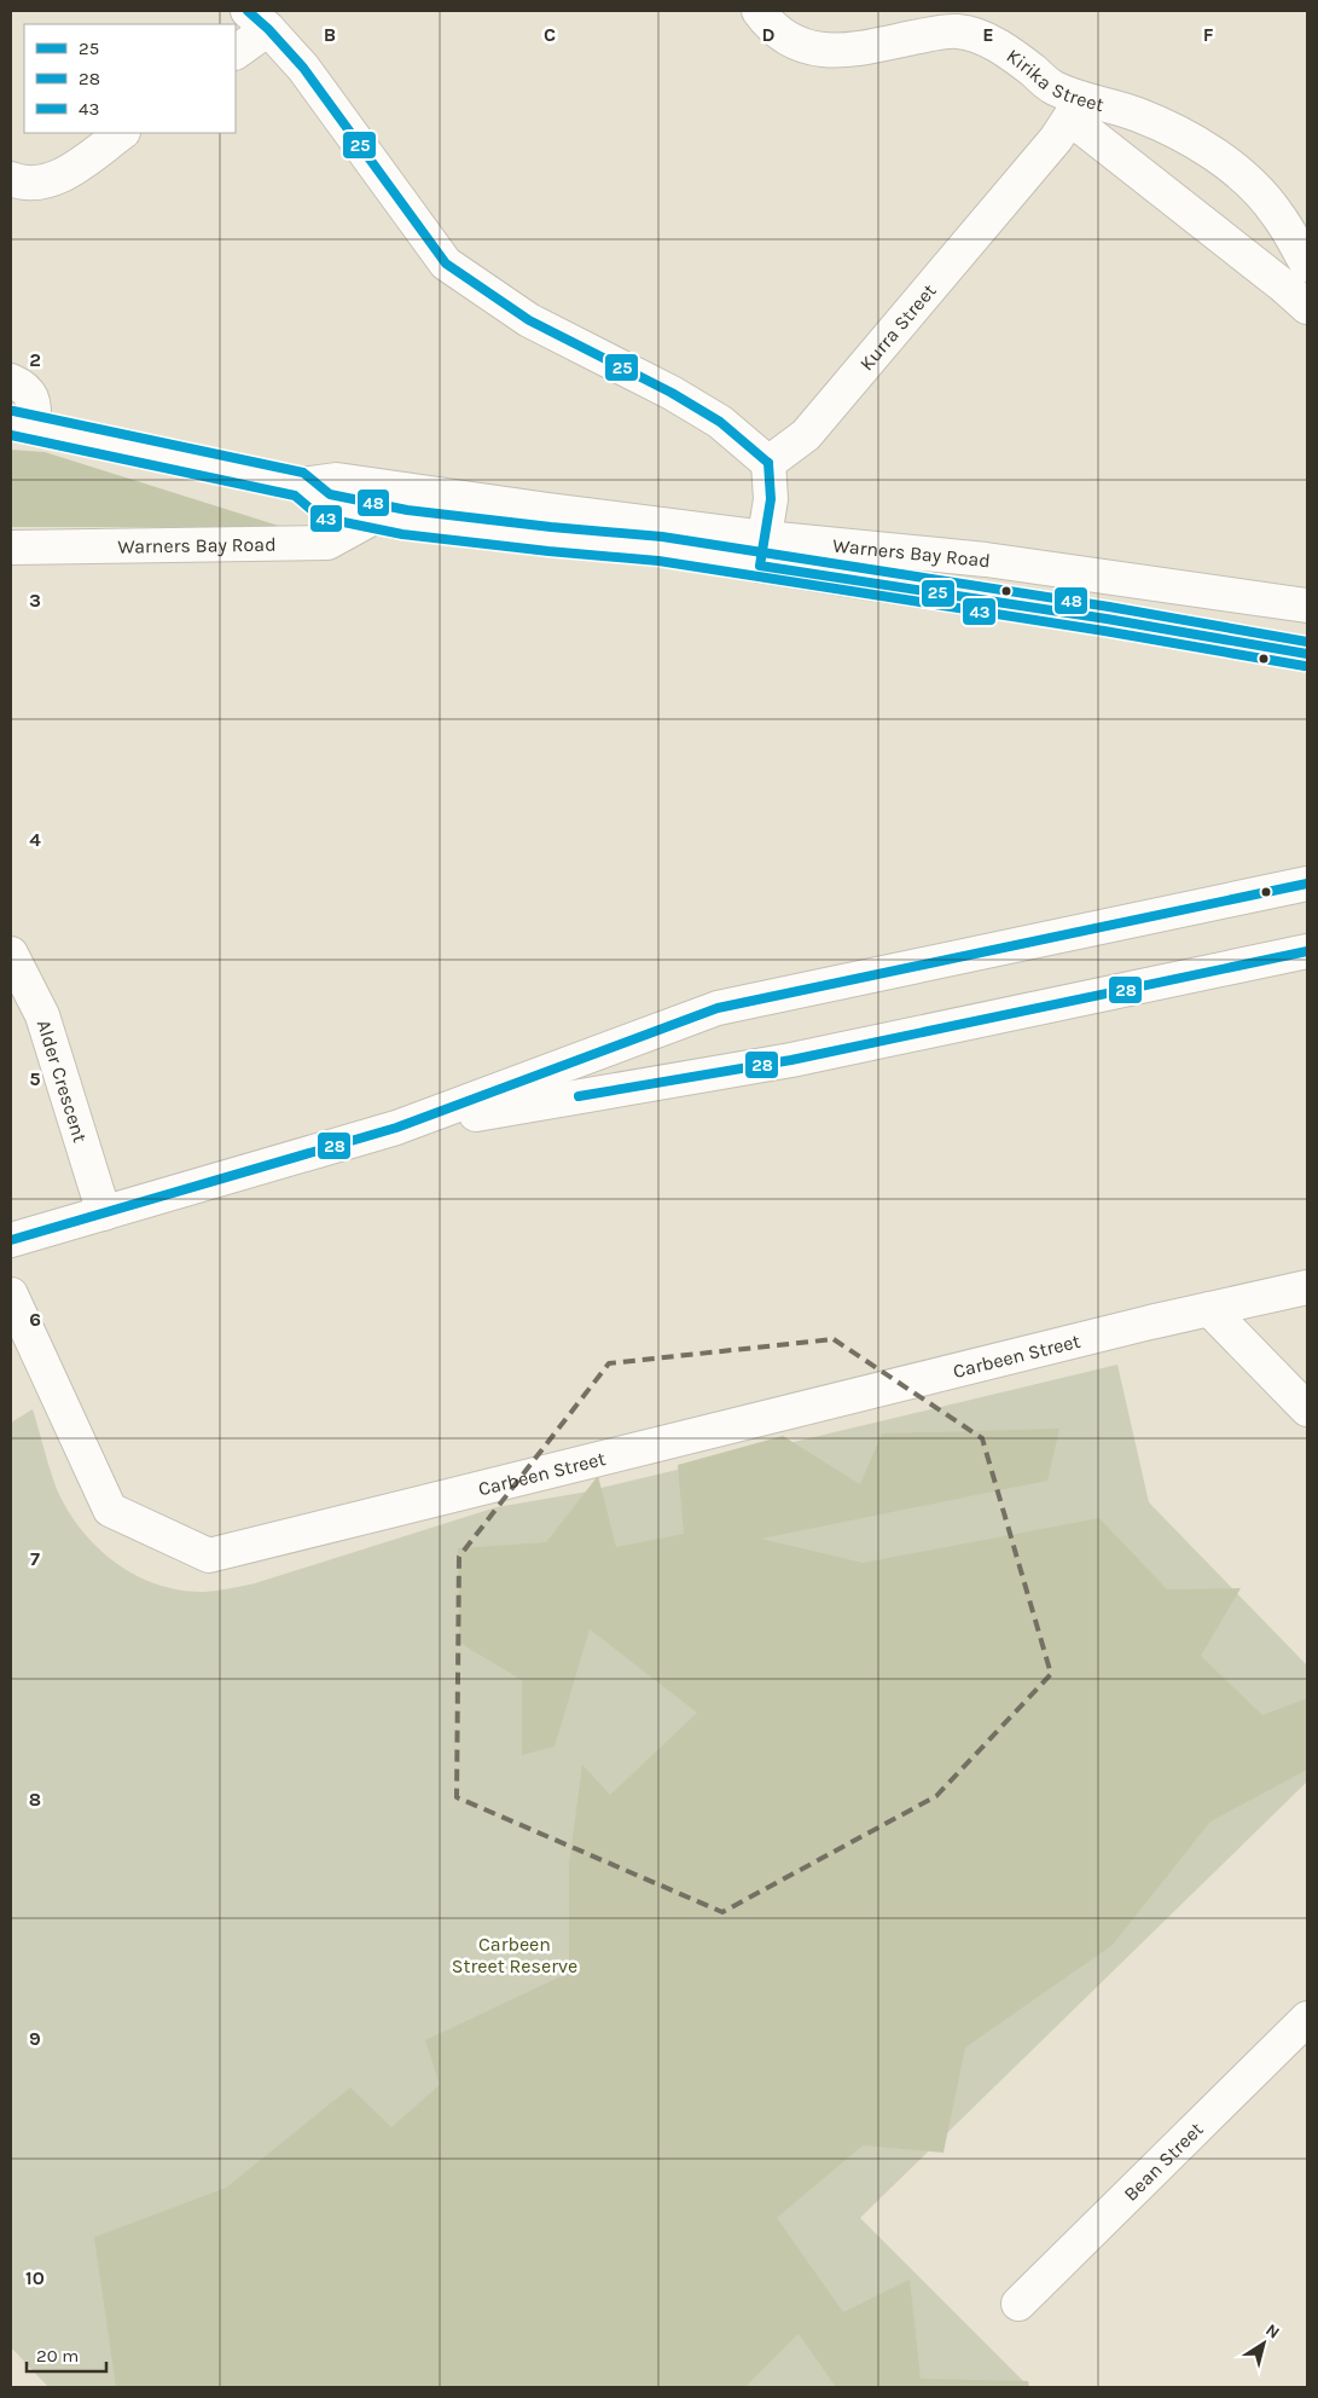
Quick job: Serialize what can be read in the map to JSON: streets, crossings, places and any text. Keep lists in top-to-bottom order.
{
  "streets": {
    "street": [
      "Kirika Street",
      "Kurra Street",
      "Warners Bay Road",
      "Alder Crescent",
      "Carbeen Street",
      "Bean Street"
    ]
  },
  "crossings": [
    ["Kirika Street", "Kurra Street"]
  ],
  "parks": ["Carbeen Street Reserve"],
  "lines": [
    "transit line 25",
    "transit line 48",
    "transit line 43",
    "transit line 28"
  ],
  "legend": ["25", "28", "43"],
  "scale_bar": "20 m",
  "north": "top right",
  "grid": {
    "columns": [
      "B",
      "C",
      "D",
      "E",
      "F"
    ],
    "rows": [
      "2",
      "3",
      "4",
      "5",
      "6",
      "7",
      "8",
      "9",
      "10"
    ]
  }
}
